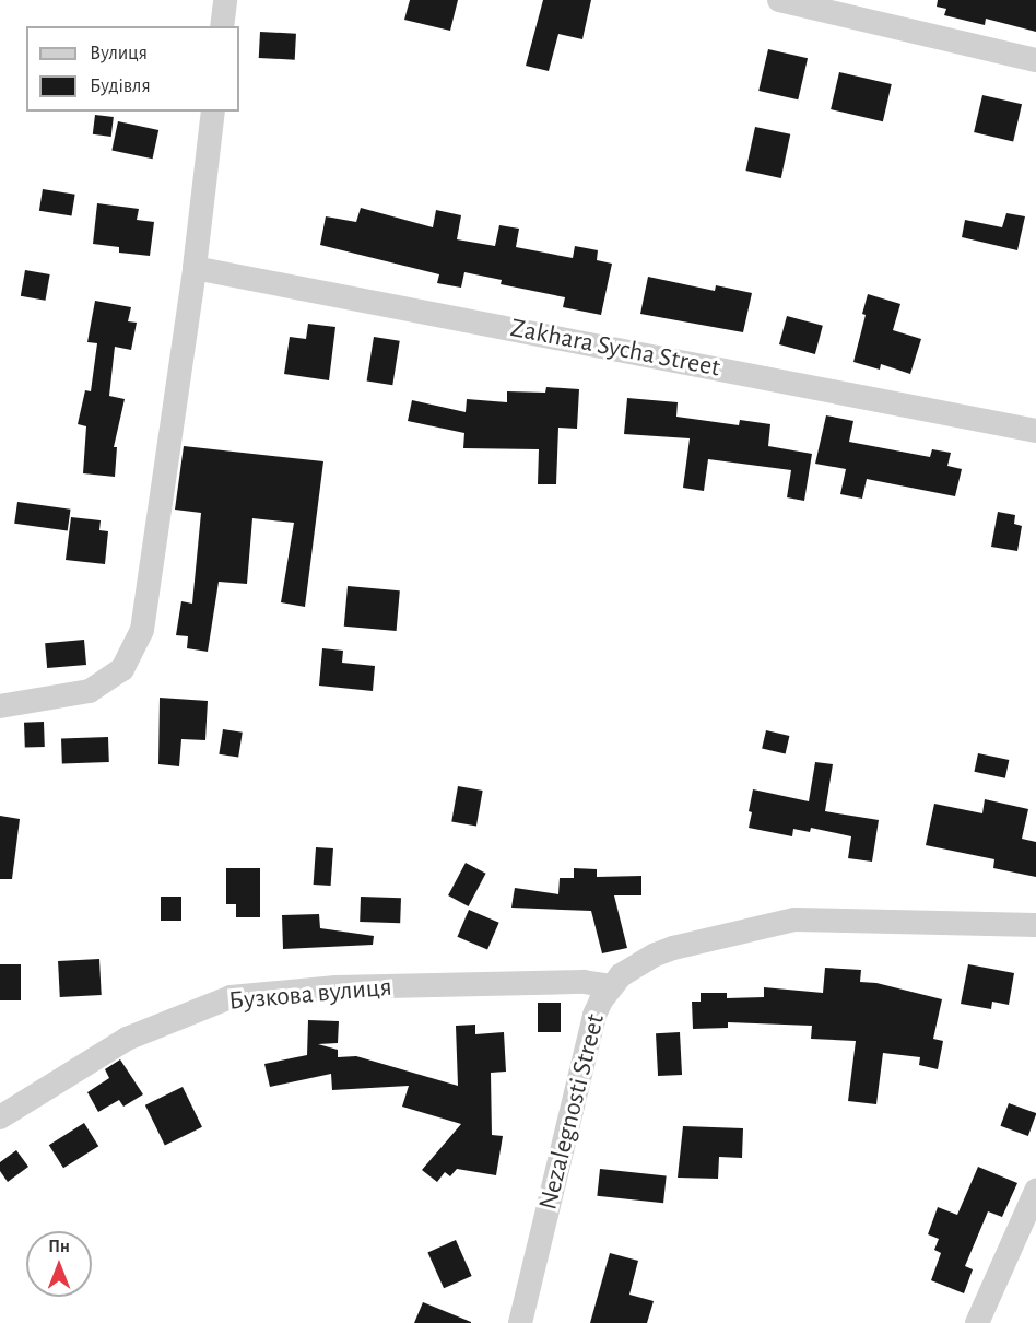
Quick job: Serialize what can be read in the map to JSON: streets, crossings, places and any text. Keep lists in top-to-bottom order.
{
  "streets": {
    "street": ["Zakhara Sycha Street", "Бузкова вулиця", "Nezalegnosti Street"]
  },
  "crossings": [
    ["Бузкова вулиця", "Nezalegnosti Street"]
  ],
  "legend": ["Вулиця", "Будівля"],
  "north": "top"
}
